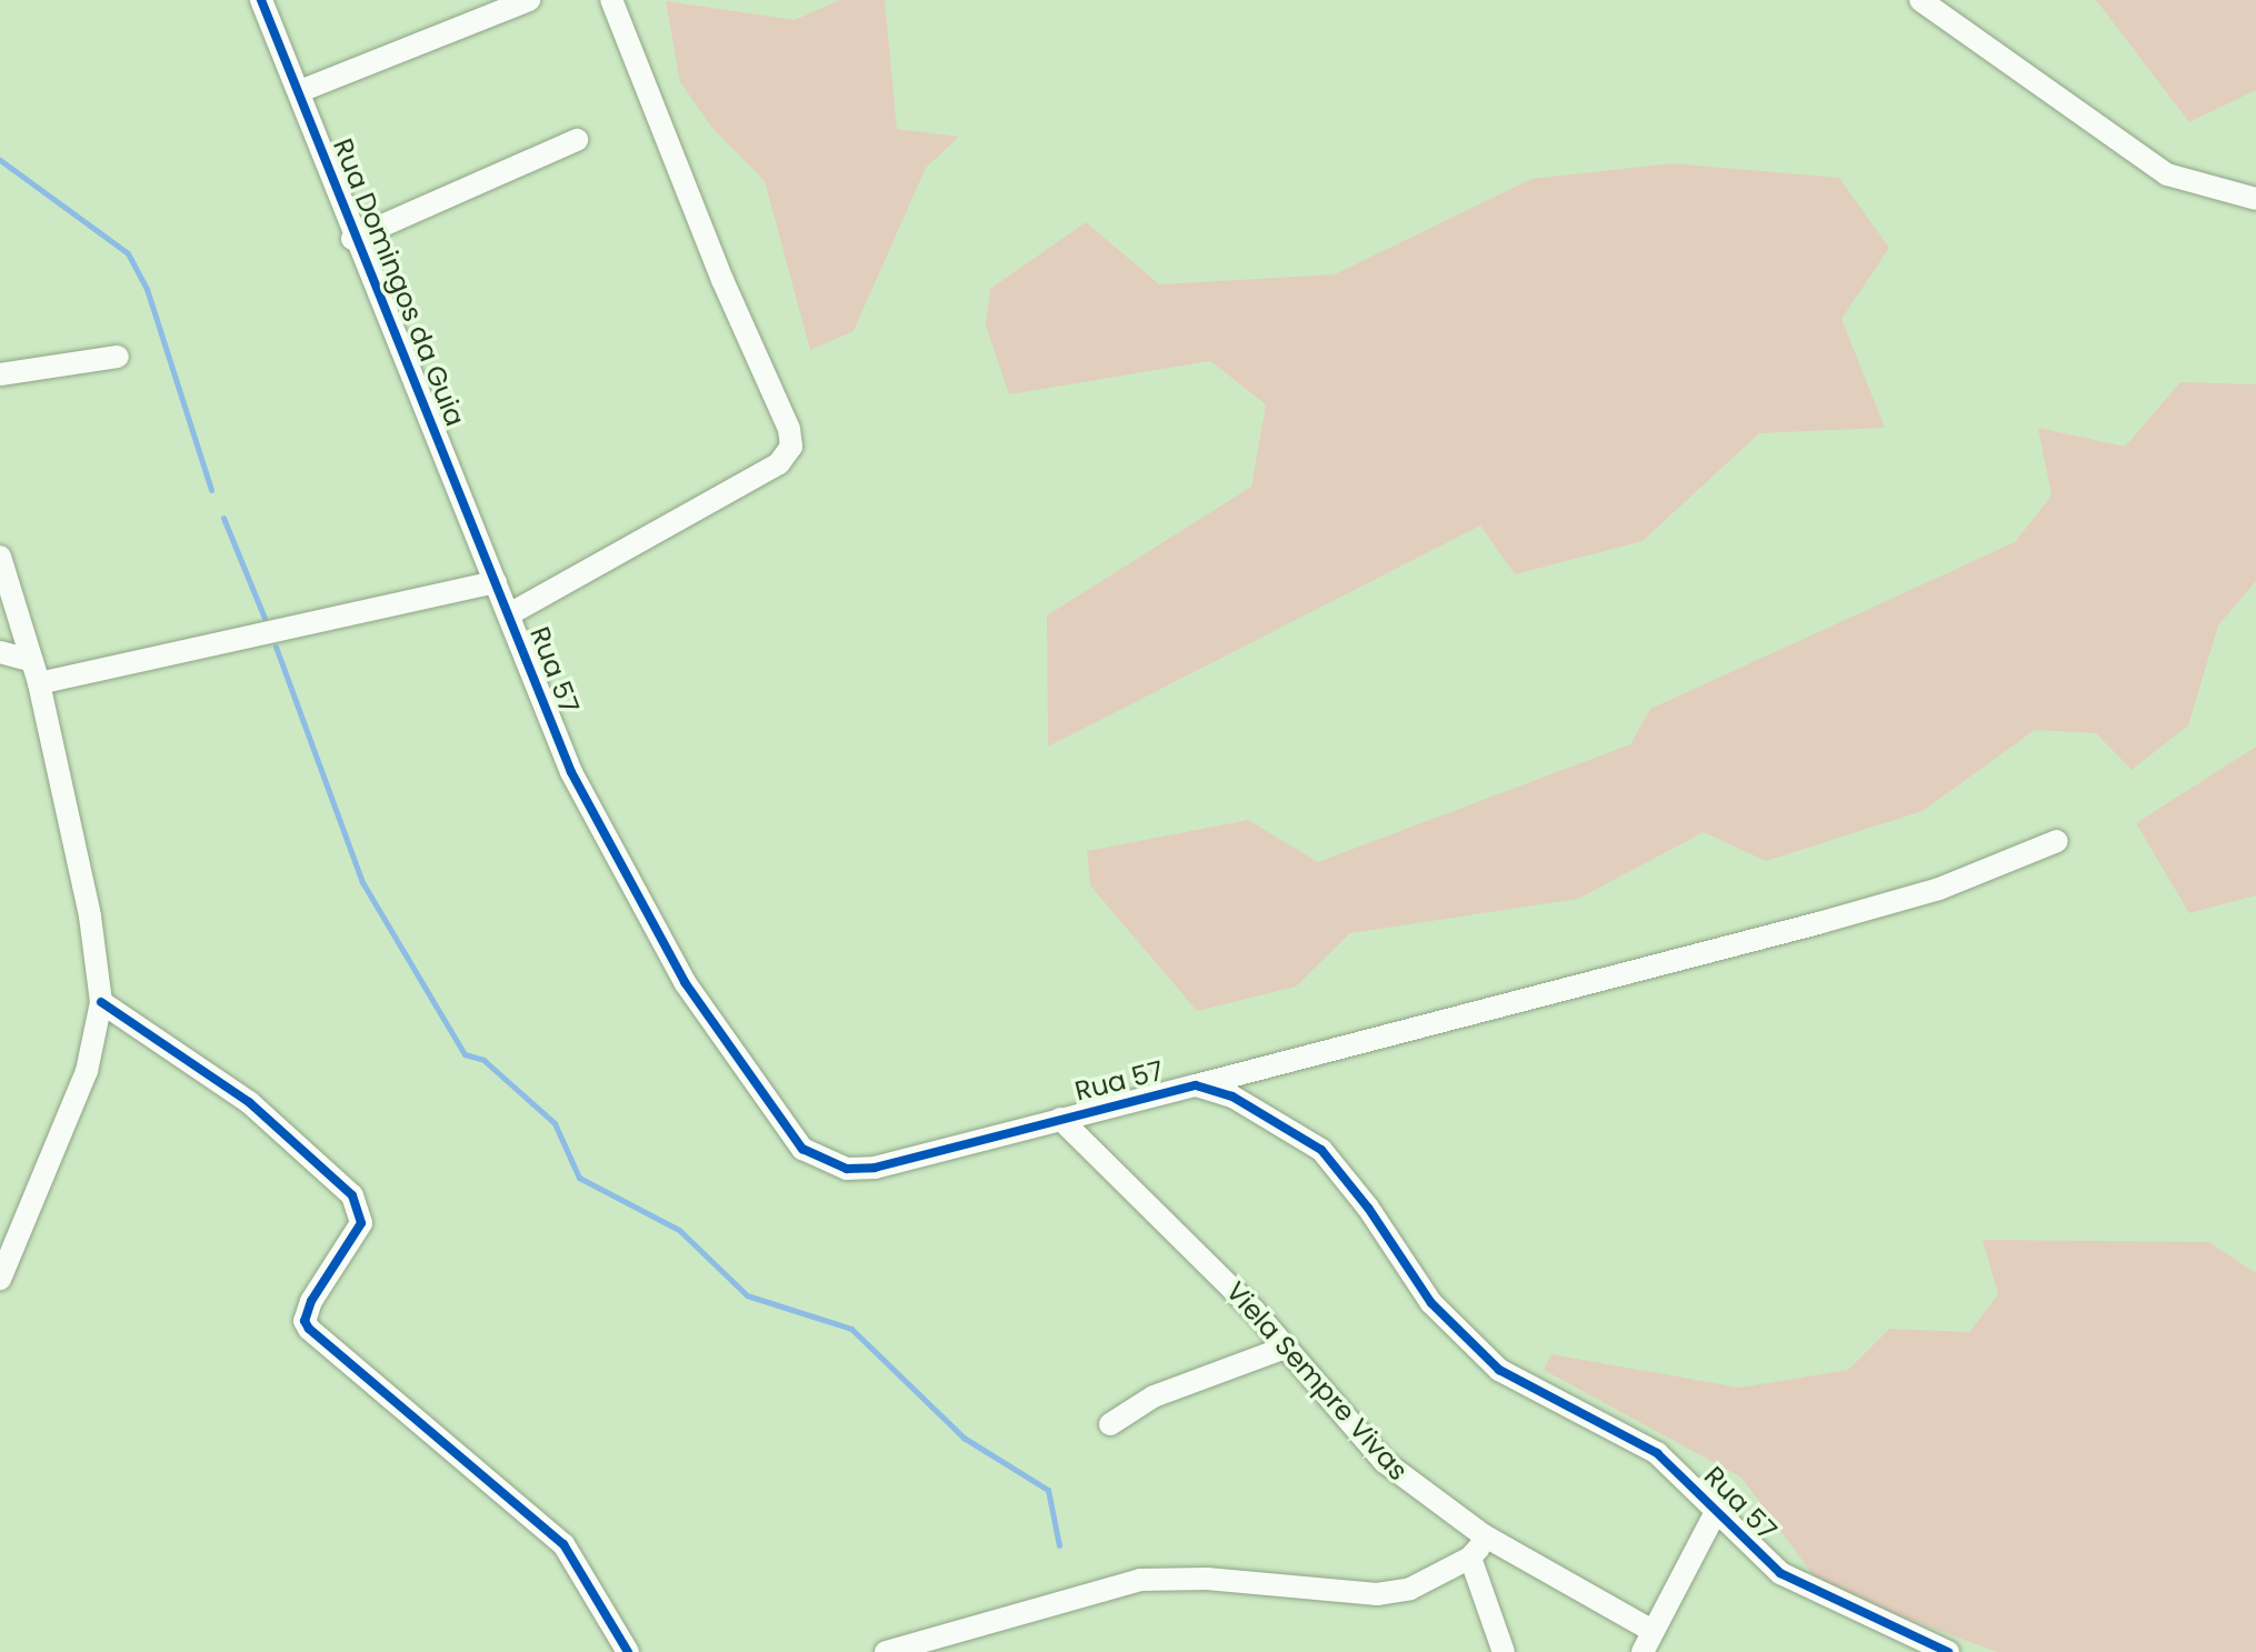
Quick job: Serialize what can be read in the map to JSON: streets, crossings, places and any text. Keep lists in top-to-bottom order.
{
  "streets": {
    "street": ["Rua Domingos da Guia", "Rua 57", "Viela Sempre Vivas"]
  },
  "crossings": [
    ["Rua Domingos da Guia", "Rua 57"],
    ["Rua 57", "Viela Sempre Vivas"]
  ]
}
